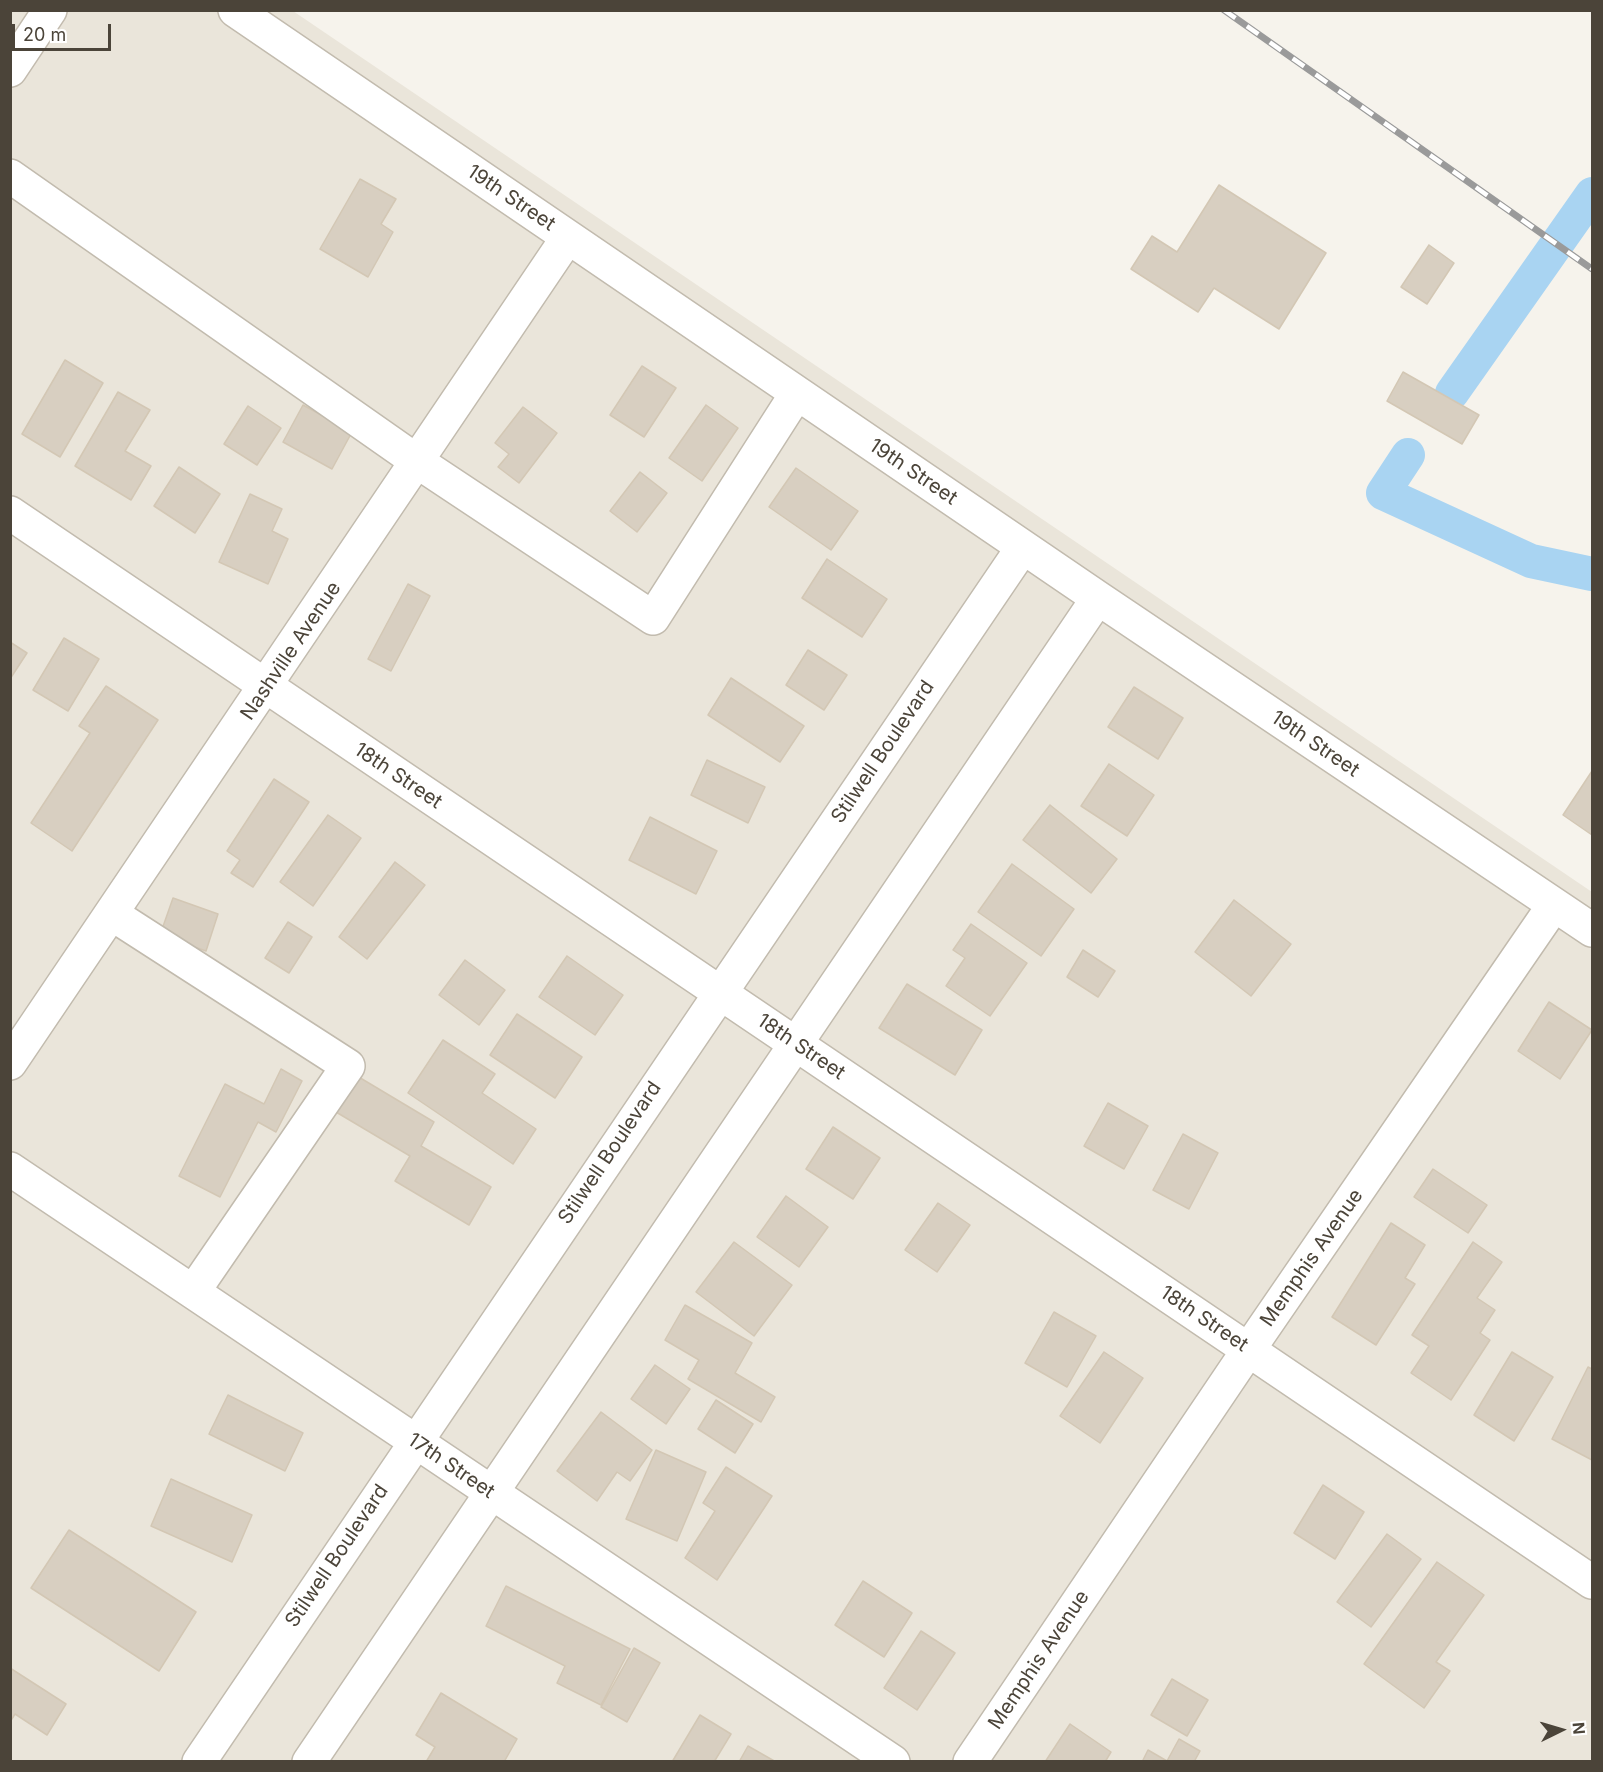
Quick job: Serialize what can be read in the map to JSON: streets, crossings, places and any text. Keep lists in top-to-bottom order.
{
  "streets": {
    "street": [
      "19th Street",
      "Nashville Avenue",
      "Stilwell Boulevard",
      "18th Street",
      "Memphis Avenue",
      "17th Street"
    ]
  },
  "crossings": [
    ["19th Street", "Nashville Avenue"],
    ["19th Street", "Stilwell Boulevard"],
    ["19th Street", "Memphis Avenue"],
    ["Nashville Avenue", "18th Street"],
    ["Stilwell Boulevard", "18th Street"],
    ["Stilwell Boulevard", "17th Street"],
    ["18th Street", "Memphis Avenue"]
  ],
  "scale_bar": "20 m",
  "north": "right"
}
